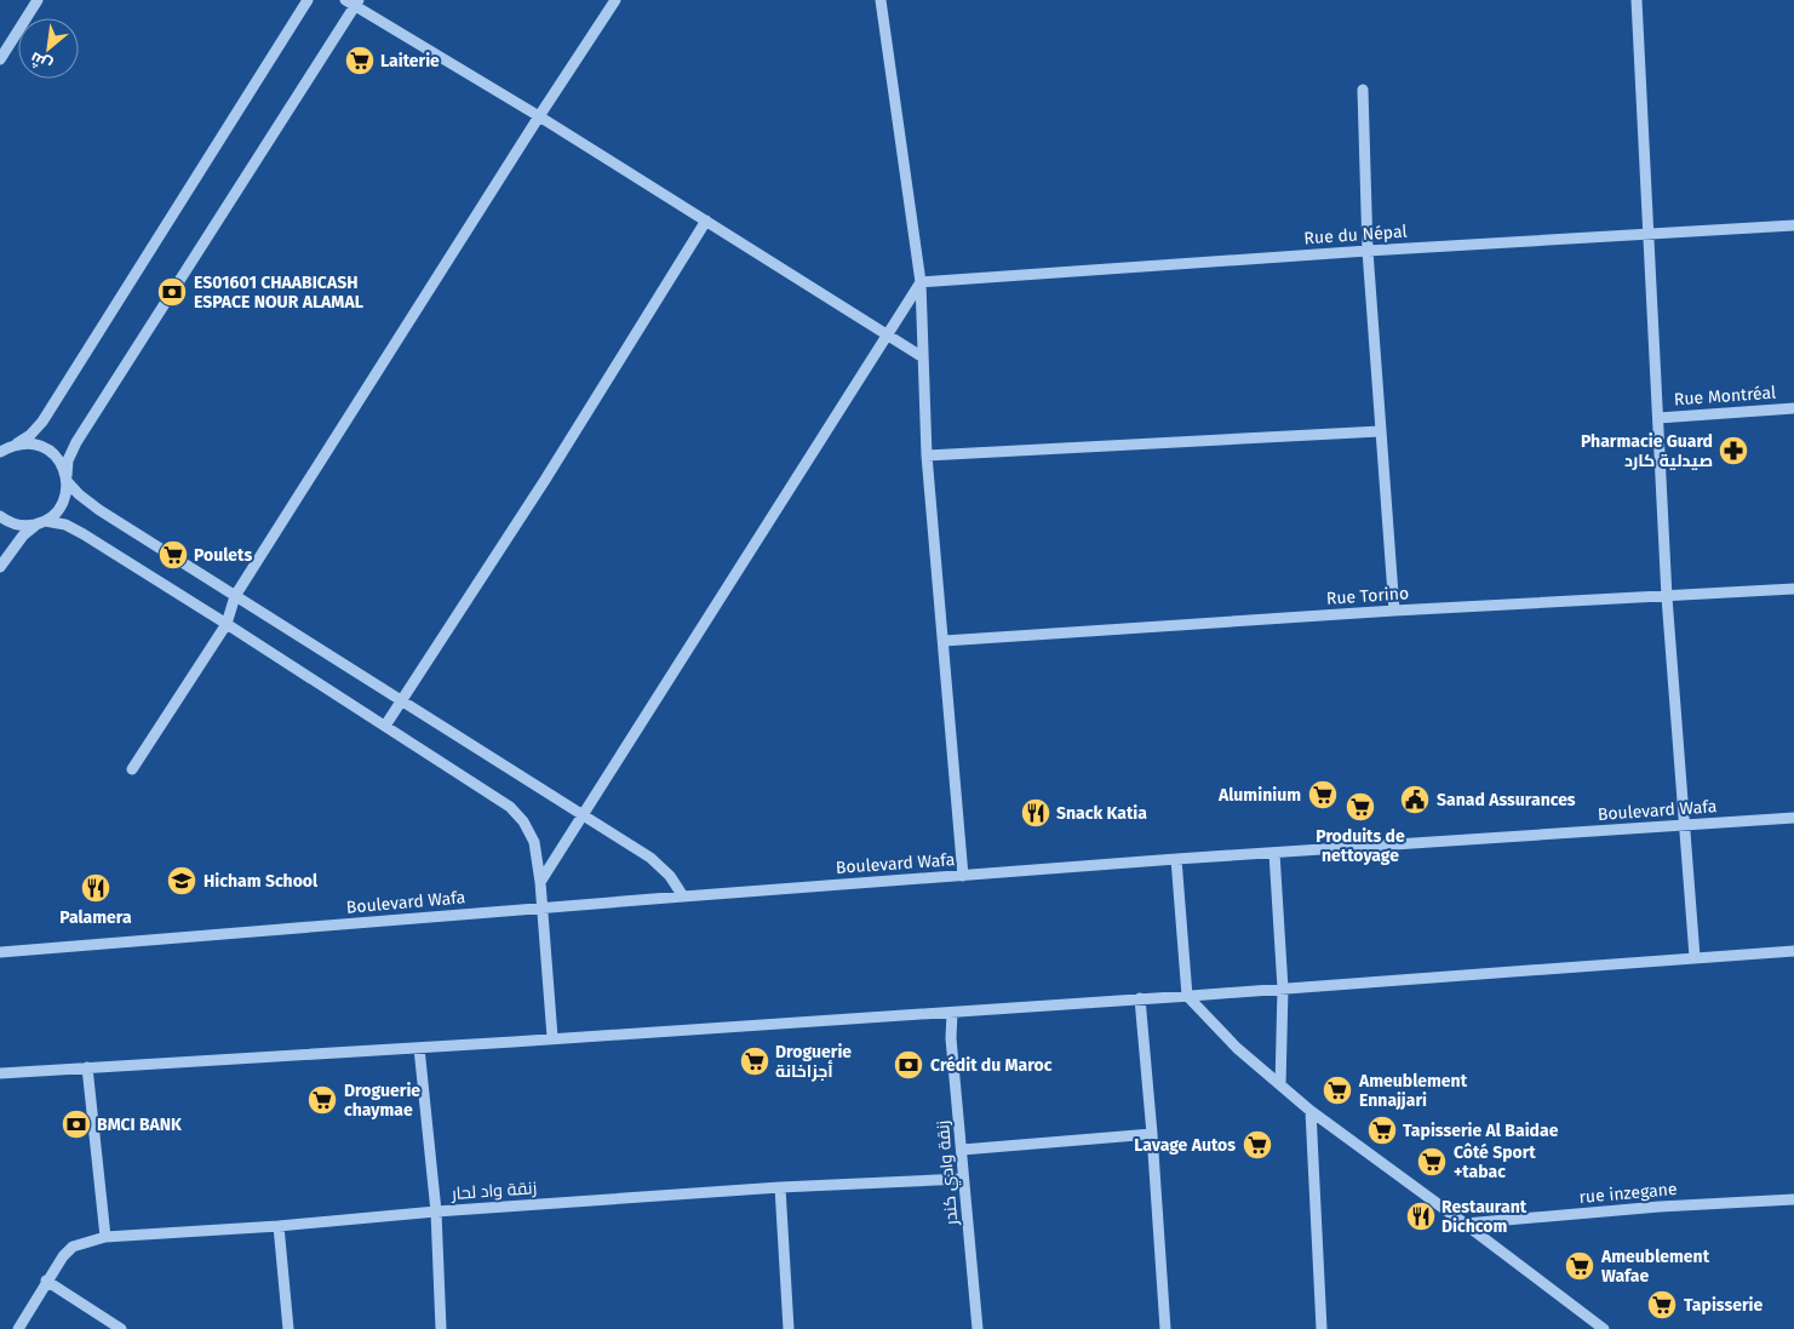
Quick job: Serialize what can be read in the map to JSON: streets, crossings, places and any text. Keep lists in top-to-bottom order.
{
  "streets": {
    "street": [
      "Rue du Népal",
      "Rue Montréal",
      "Rue Torino",
      "Boulevard Wafa",
      "زنقة وادي كندر",
      "زنقة واد لحار",
      "rue inzegane"
    ]
  },
  "crossings": [
    ["زنقة وادي كندر", "زنقة واد لحار"]
  ],
  "places": {
    "supermarket": [
      "Laiterie",
      "Poulets",
      "Aluminium",
      "Produits de nettoyage",
      "Droguerie أجزاخانة",
      "Ameublement Ennajjari",
      "Droguerie chaymae",
      "Tapisserie Al Baidae",
      "Lavage Autos",
      "Côté Sport +tabac",
      "Ameublement Wafae",
      "Tapisserie"
    ],
    "bank": ["ES01601 CHAABICASH ESPACE NOUR ALAMAL", "Crédit du Maroc", "BMCI BANK"],
    "pharmacy": ["Pharmacie Guard صيدلية كارد"],
    "public building": ["Sanad Assurances"],
    "restaurant": ["Snack Katia", "Palamera", "Restaurant Dichcom"],
    "school or university": ["Hicham School"]
  },
  "north": "bottom left"
}
